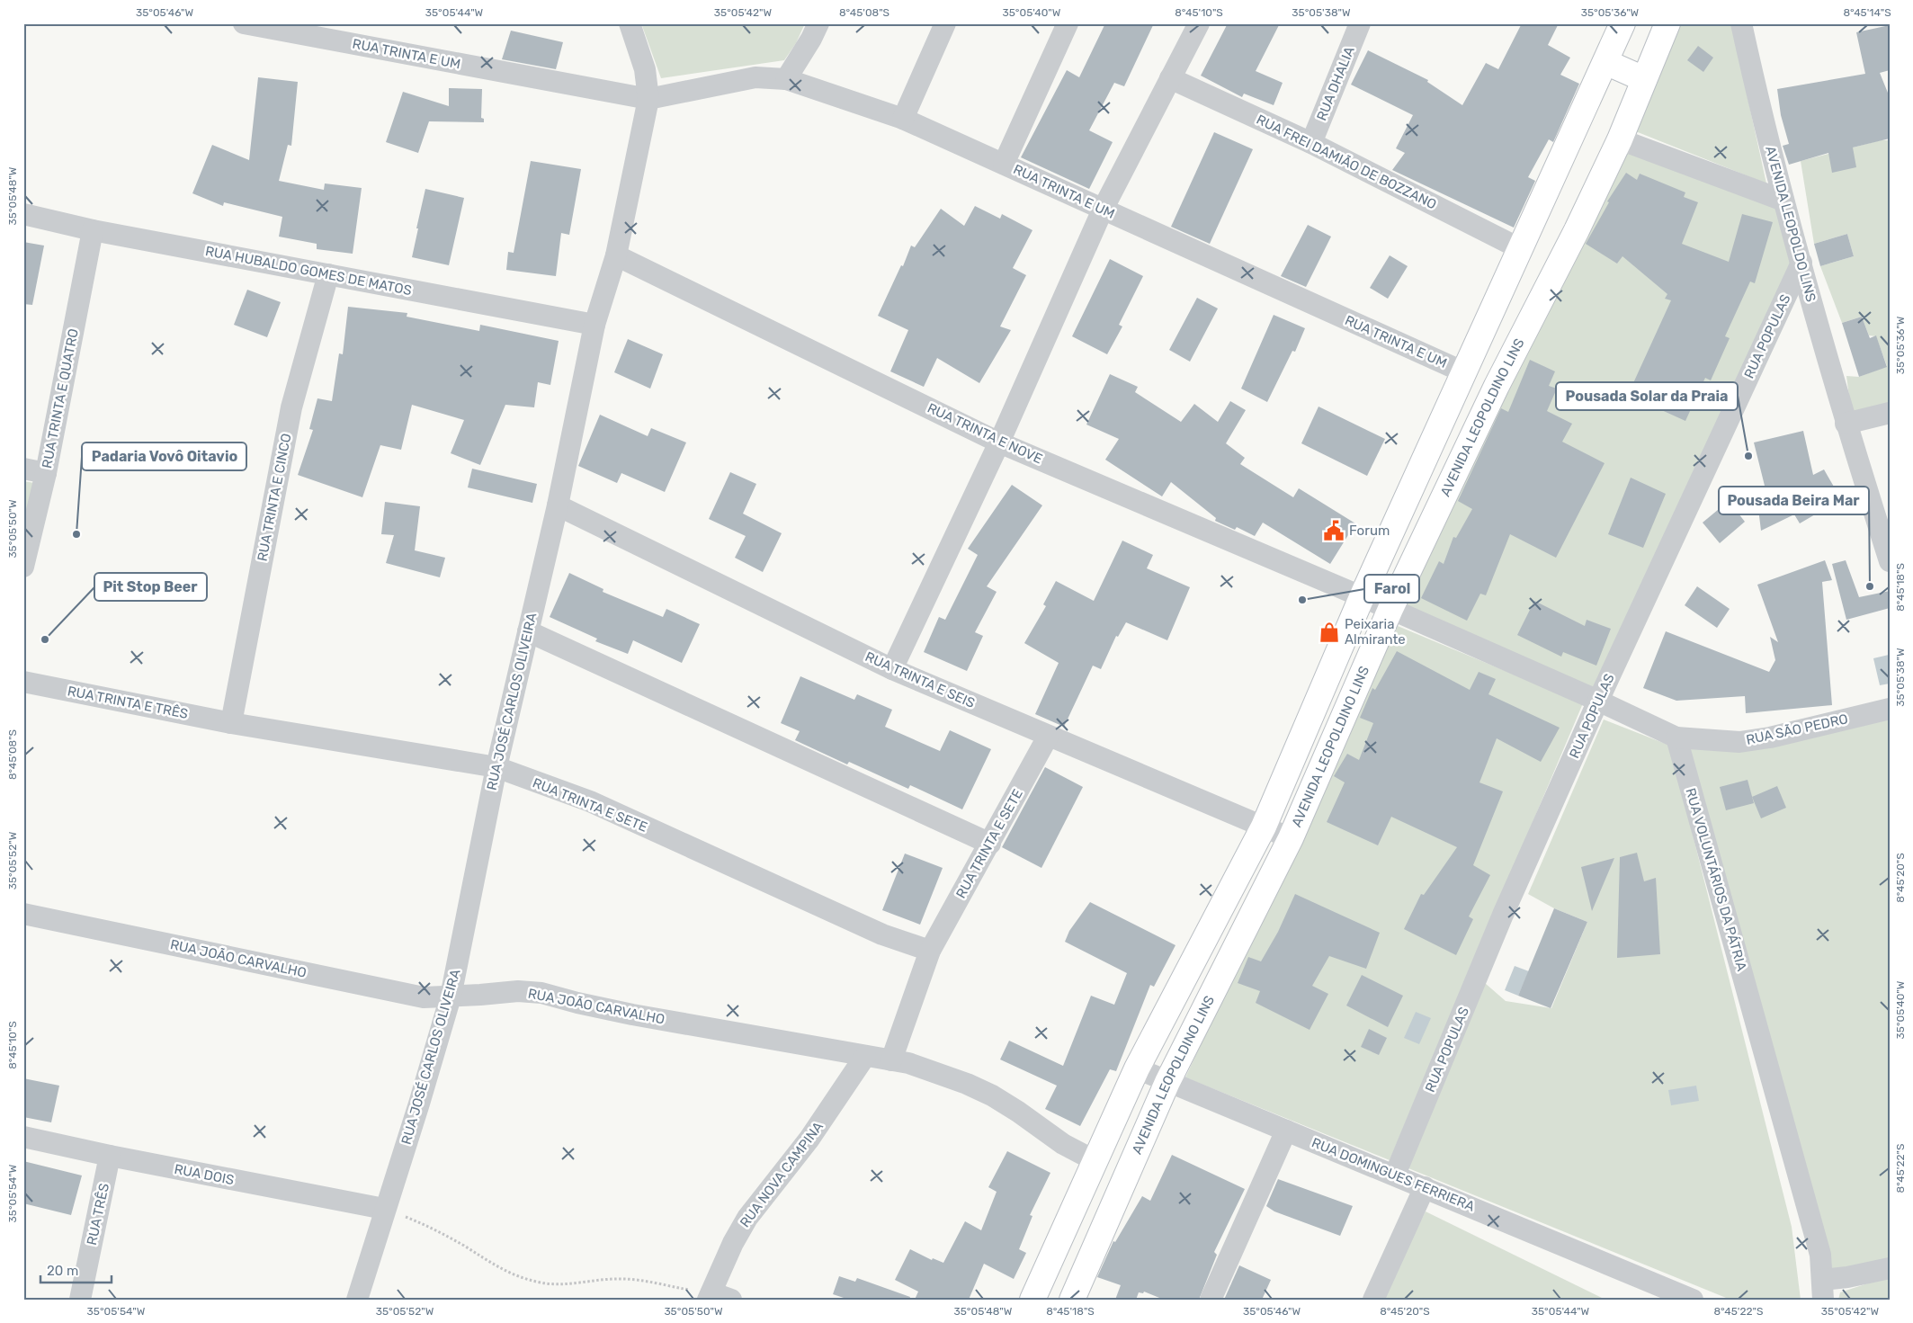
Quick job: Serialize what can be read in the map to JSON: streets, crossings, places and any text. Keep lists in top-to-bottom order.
{
  "streets": {
    "main road": ["AVENIDA LEOPOLDINO LINS"],
    "street": [
      "RUA TRINTA E UM",
      "RUA DHALIA",
      "RUA FREI DAMIÃO DE BOZZANO",
      "AVENIDA LEOPOLDO LINS",
      "RUA HUBALDO GOMES DE MATOS",
      "RUA POPULAS",
      "RUA TRINTA E QUATRO",
      "RUA TRINTA E NOVE",
      "RUA TRINTA E CINCO",
      "RUA TRINTA E SEIS",
      "RUA JOSÉ CARLOS OLIVEIRA",
      "RUA TRINTA E TRÊS",
      "RUA SÃO PEDRO",
      "RUA TRINTA E SETE",
      "RUA VOLUNTÁRIOS DA PÁTRIA",
      "RUA JOÃO CARVALHO",
      "RUA DOIS",
      "RUA NOVA CAMPINA",
      "RUA DOMINGUES FERRIERA",
      "RUA TRÊS"
    ]
  },
  "crossings": [
    ["RUA TRINTA E UM", "RUA JOSÉ CARLOS OLIVEIRA"],
    ["RUA DHALIA", "RUA FREI DAMIÃO DE BOZZANO"],
    ["AVENIDA LEOPOLDO LINS", "RUA POPULAS"],
    ["RUA HUBALDO GOMES DE MATOS", "RUA TRINTA E QUATRO"],
    ["RUA HUBALDO GOMES DE MATOS", "RUA TRINTA E CINCO"],
    ["RUA HUBALDO GOMES DE MATOS", "RUA JOSÉ CARLOS OLIVEIRA"],
    ["RUA POPULAS", "RUA DOMINGUES FERRIERA"],
    ["AVENIDA LEOPOLDINO LINS", "RUA TRINTA E NOVE"],
    ["AVENIDA LEOPOLDINO LINS", "RUA TRINTA E SEIS"],
    ["AVENIDA LEOPOLDINO LINS", "RUA DOMINGUES FERRIERA"],
    ["RUA TRINTA E NOVE", "RUA JOSÉ CARLOS OLIVEIRA"],
    ["RUA TRINTA E CINCO", "RUA TRINTA E TRÊS"],
    ["RUA TRINTA E CINCO", "RUA TRINTA E SETE"],
    ["RUA TRINTA E SEIS", "RUA JOSÉ CARLOS OLIVEIRA"],
    ["RUA TRINTA E SEIS", "RUA TRINTA E SETE"],
    ["RUA JOSÉ CARLOS OLIVEIRA", "RUA TRINTA E SETE"],
    ["RUA JOSÉ CARLOS OLIVEIRA", "RUA JOÃO CARVALHO"],
    ["RUA JOSÉ CARLOS OLIVEIRA", "RUA DOIS"],
    ["RUA TRINTA E TRÊS", "RUA TRINTA E SETE"],
    ["RUA SÃO PEDRO", "RUA VOLUNTÁRIOS DA PÁTRIA"],
    ["RUA TRINTA E SETE", "RUA JOÃO CARVALHO"],
    ["RUA JOÃO CARVALHO", "RUA NOVA CAMPINA"],
    ["RUA DOIS", "RUA TRÊS"]
  ],
  "places": {
    "other": [
      "Pousada Solar da Praia",
      "Padaria Vovô Oitavio",
      "Pousada Beira Mar",
      "Farol",
      "Pit Stop Beer"
    ],
    "public building": ["Forum"],
    "shop": ["Peixaria Almirante"]
  },
  "scale_bar": "20 m",
  "coordinates": [
    "35°05'46\"W",
    "35°05'44\"W",
    "35°05'42\"W",
    "8°45'08\"S",
    "35°05'40\"W",
    "8°45'10\"S",
    "35°05'38\"W",
    "35°05'36\"W",
    "8°45'14\"S",
    "35°05'48\"W",
    "35°05'50\"W",
    "8°45'18\"S",
    "35°05'52\"W",
    "8°45'20\"S",
    "8°45'22\"S",
    "35°05'54\"W"
  ]
}
